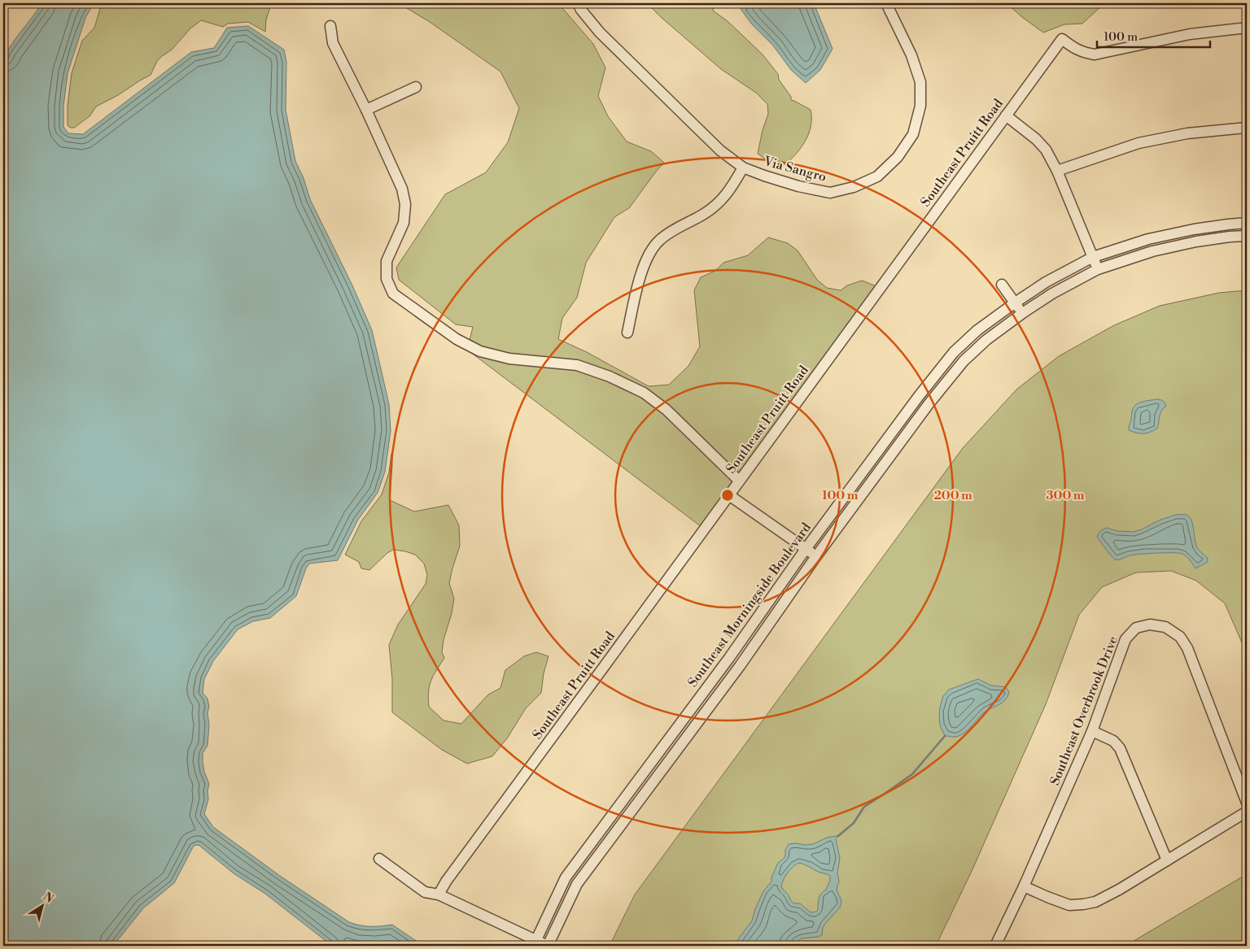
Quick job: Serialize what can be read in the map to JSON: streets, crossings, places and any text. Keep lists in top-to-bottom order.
{
  "streets": {
    "street": [
      "Southeast Pruitt Road",
      "Via Sangro",
      "Southeast Morningside Boulevard",
      "Southeast Overbrook Drive"
    ]
  },
  "scale_bar": "100 m",
  "north": "top right",
  "rings": ["100 m", "200 m", "300 m"]
}
